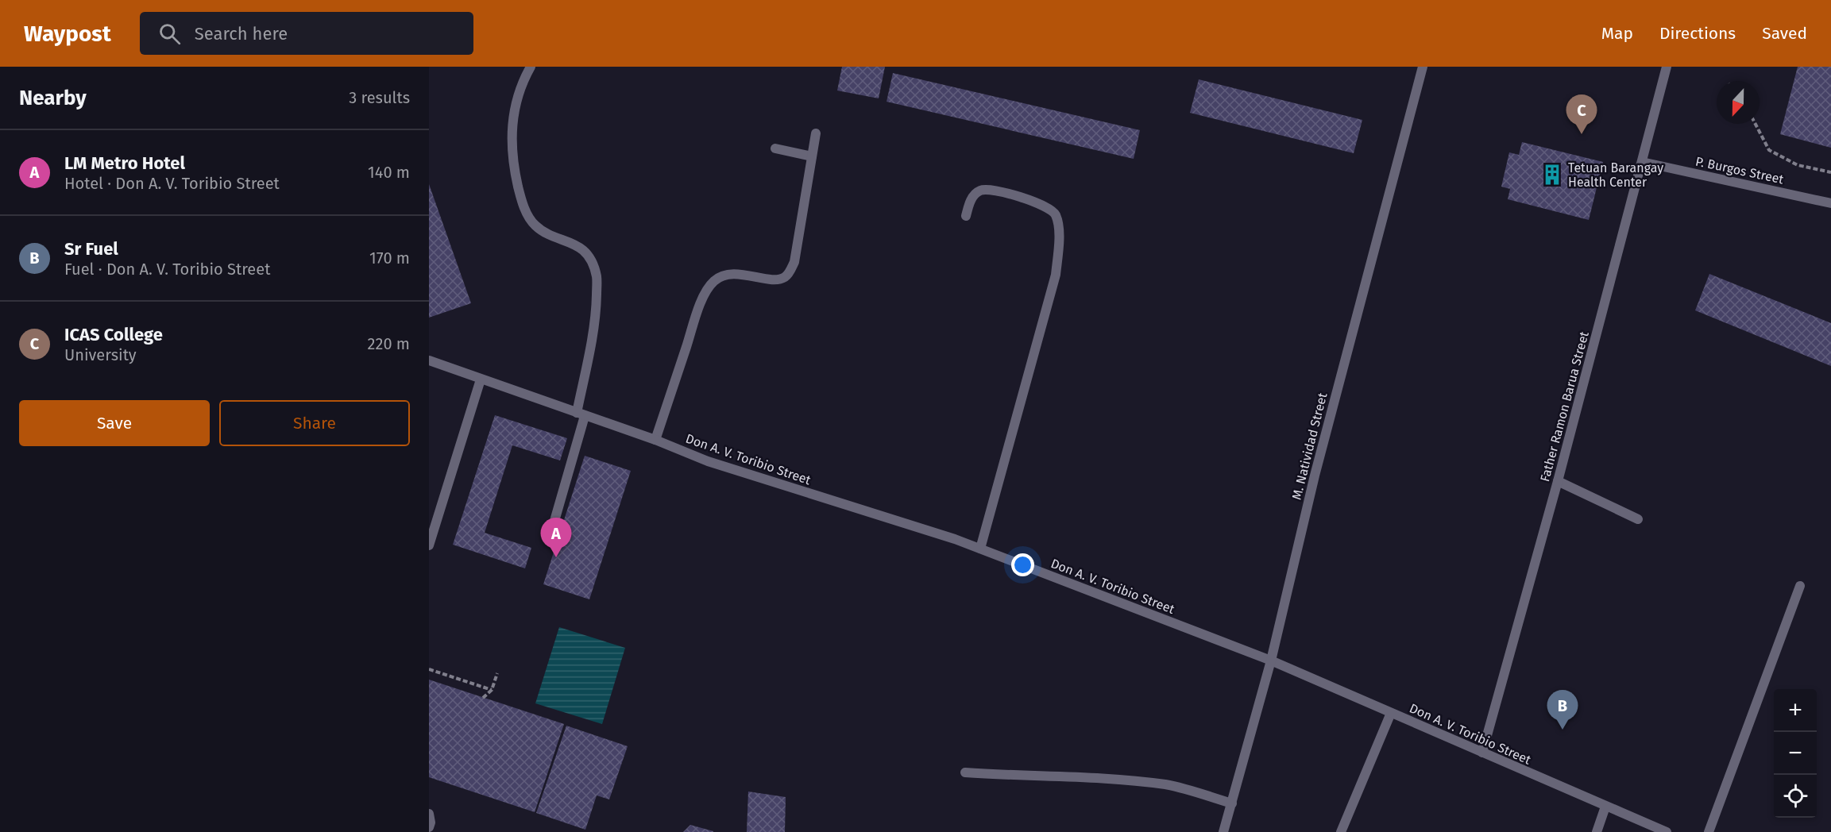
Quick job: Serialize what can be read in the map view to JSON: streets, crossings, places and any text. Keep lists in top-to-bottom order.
{
  "streets": {
    "street": [
      "P. Burgos Street",
      "Father Ramon Barua Street",
      "M. Natividad Street",
      "Don A. V. Toribio Street"
    ]
  },
  "crossings": [
    ["P. Burgos Street", "Father Ramon Barua Street"],
    ["Father Ramon Barua Street", "Don A. V. Toribio Street"],
    ["M. Natividad Street", "Don A. V. Toribio Street"]
  ],
  "places": {
    "building": ["Tetuan Barangay Health Center"]
  },
  "north": "bottom",
  "page": {
    "header": "Waypost",
    "search": "Search here",
    "nav": ["Map", "Directions", "Saved"],
    "heading": ["Nearby", "3 results"],
    "pins": ["C", "A", "B"],
    "list": [
      {
        "mark": "A",
        "name": "LM Metro Hotel",
        "note": "Hotel · Don A. V. Toribio Street",
        "value": "140 m"
      },
      {
        "mark": "B",
        "name": "Sr Fuel",
        "note": "Fuel · Don A. V. Toribio Street",
        "value": "170 m"
      },
      {
        "mark": "C",
        "name": "ICAS College",
        "note": "University",
        "value": "220 m"
      }
    ],
    "buttons": ["Save", "Share"],
    "map_buttons": ["+", "−"]
  }
}
